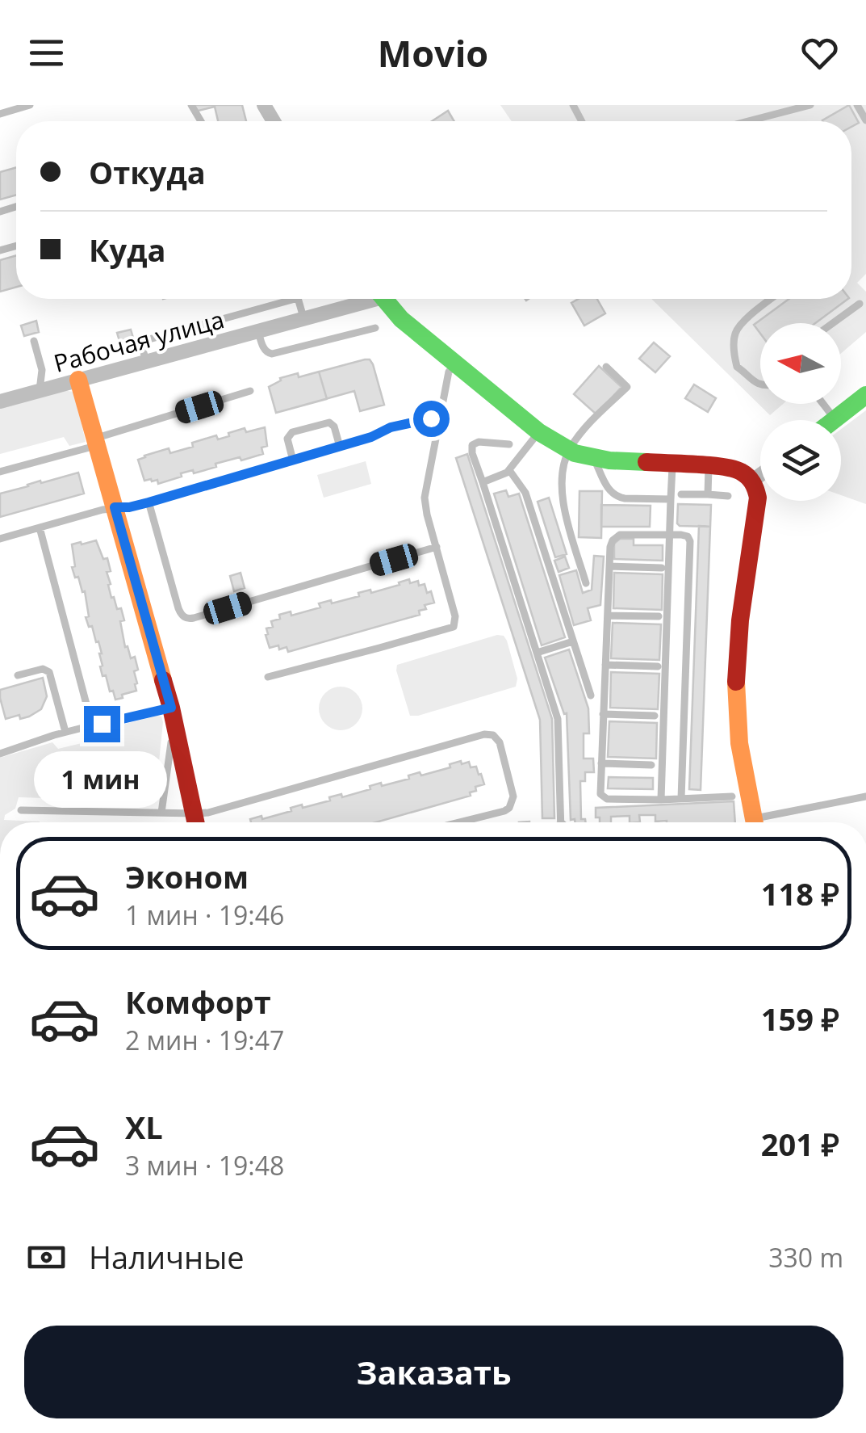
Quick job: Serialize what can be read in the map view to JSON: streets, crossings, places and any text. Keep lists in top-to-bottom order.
{
  "streets": {
    "street": ["Рабочая улица"]
  },
  "north": "left",
  "page": {
    "header": "Movio",
    "banner": ["Откуда", "Куда"],
    "bubble": "1 мин",
    "list": [
      {
        "name": "Эконом",
        "note": "1 мин · 19:46",
        "value": "118 ₽"
      },
      {
        "name": "Комфорт",
        "note": "2 мин · 19:47",
        "value": "159 ₽"
      },
      {
        "name": "XL",
        "note": "3 мин · 19:48",
        "value": "201 ₽"
      }
    ],
    "pay": ["Наличные", "330 m"],
    "buttons": "Заказать"
  }
}
